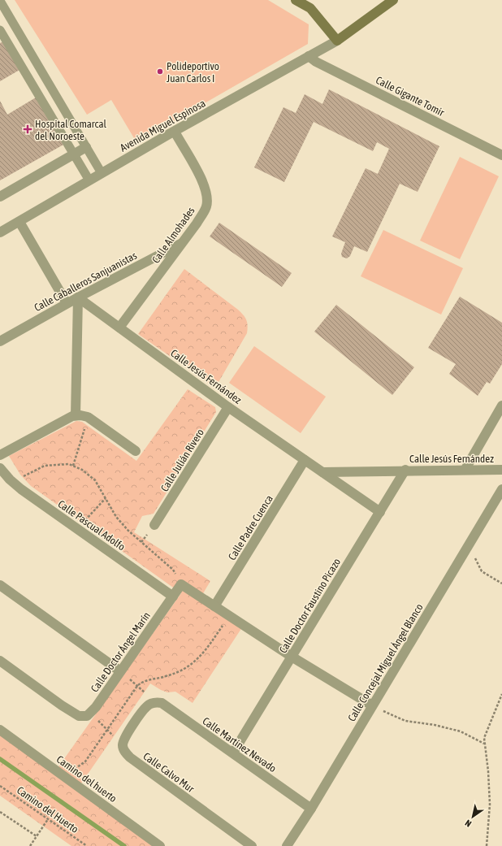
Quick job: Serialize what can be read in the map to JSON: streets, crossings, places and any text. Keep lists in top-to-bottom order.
{
  "streets": {
    "street": [
      "Calle Gigante Tomir",
      "Avenida Miguel Espinosa",
      "Calle Almohades",
      "Calle Caballeros Sanjuanistas",
      "Calle Jesús Fernández",
      "Calle Julián Rivero",
      "Calle Pascual Adolfo",
      "Calle Padre Cuenca",
      "Calle Doctor Faustino Picazo",
      "Calle Doctor Ángel Marín",
      "Calle Concejal Miguel Ángel Blanco",
      "Calle Martínez Nevado",
      "Calle Calvo Mur",
      "Camino del huerto"
    ],
    "path": ["Camino del Huerto"]
  },
  "crossings": [
    ["Calle Gigante Tomir", "Avenida Miguel Espinosa"],
    ["Avenida Miguel Espinosa", "Calle Almohades"],
    ["Calle Almohades", "Calle Caballeros Sanjuanistas"],
    ["Calle Almohades", "Calle Jesús Fernández"],
    ["Calle Caballeros Sanjuanistas", "Calle Jesús Fernández"],
    ["Calle Jesús Fernández", "Calle Julián Rivero"],
    ["Calle Jesús Fernández", "Calle Padre Cuenca"],
    ["Calle Jesús Fernández", "Calle Doctor Faustino Picazo"],
    ["Calle Pascual Adolfo", "Calle Doctor Ángel Marín"],
    ["Calle Doctor Faustino Picazo", "Calle Martínez Nevado"],
    ["Calle Concejal Miguel Ángel Blanco", "Calle Martínez Nevado"]
  ],
  "places": {
    "other": ["Polideportivo Juan Carlos I"],
    "health": ["Hospital Comarcal del Noroeste"]
  },
  "north": "bottom left"
}
